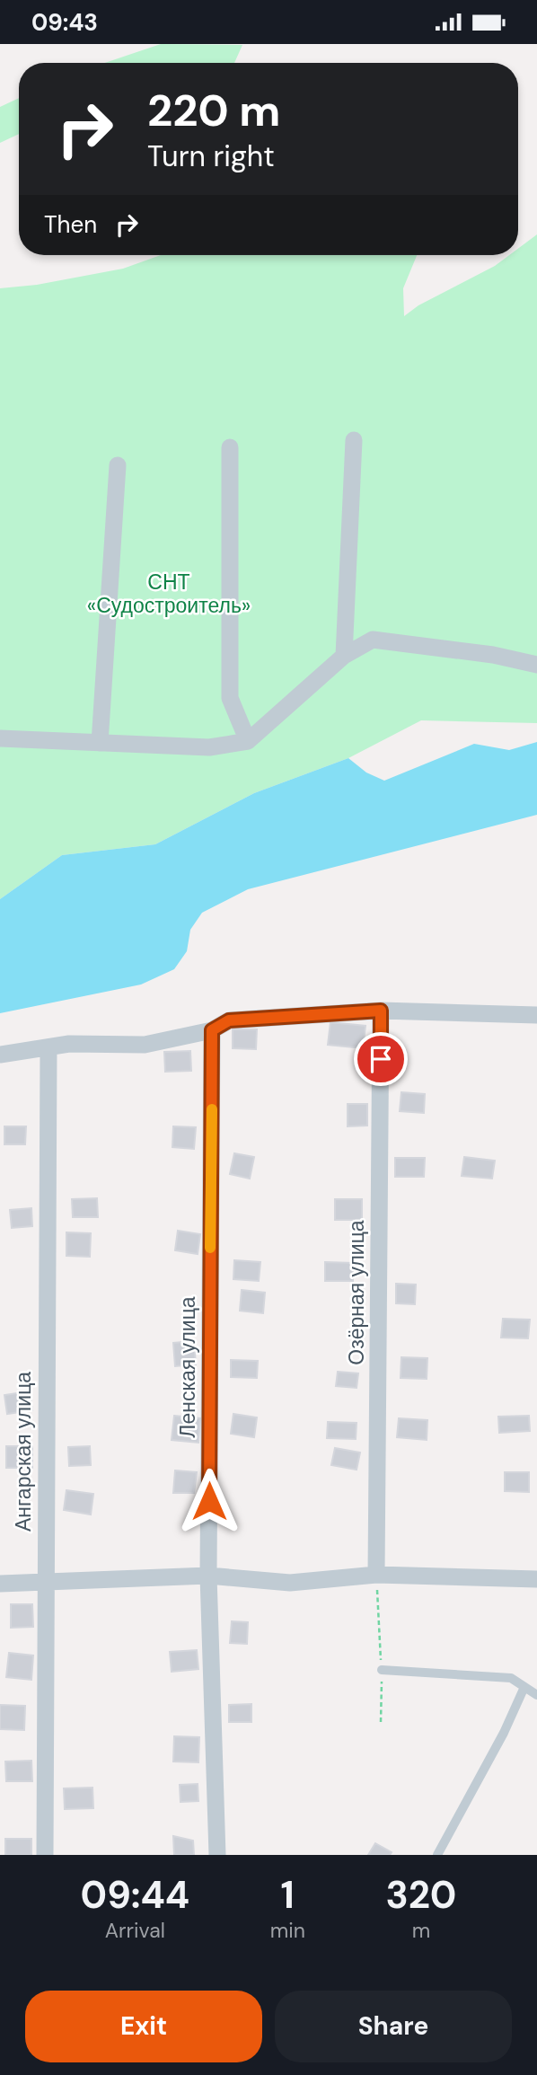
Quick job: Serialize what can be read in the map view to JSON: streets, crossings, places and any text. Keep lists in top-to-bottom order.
{
  "streets": {
    "street": ["Озёрная улица", "Ленская улица", "Ангарская улица"]
  },
  "parks": ["СНТ «Судостроитель»"],
  "page": {
    "status": "09:43",
    "turn": ["220 m", "Turn right"],
    "then": "Then",
    "eta": [
      "09:44",
      "Arrival",
      "1",
      "min",
      "320",
      "m"
    ],
    "buttons": ["Exit", "Share"]
  }
}
